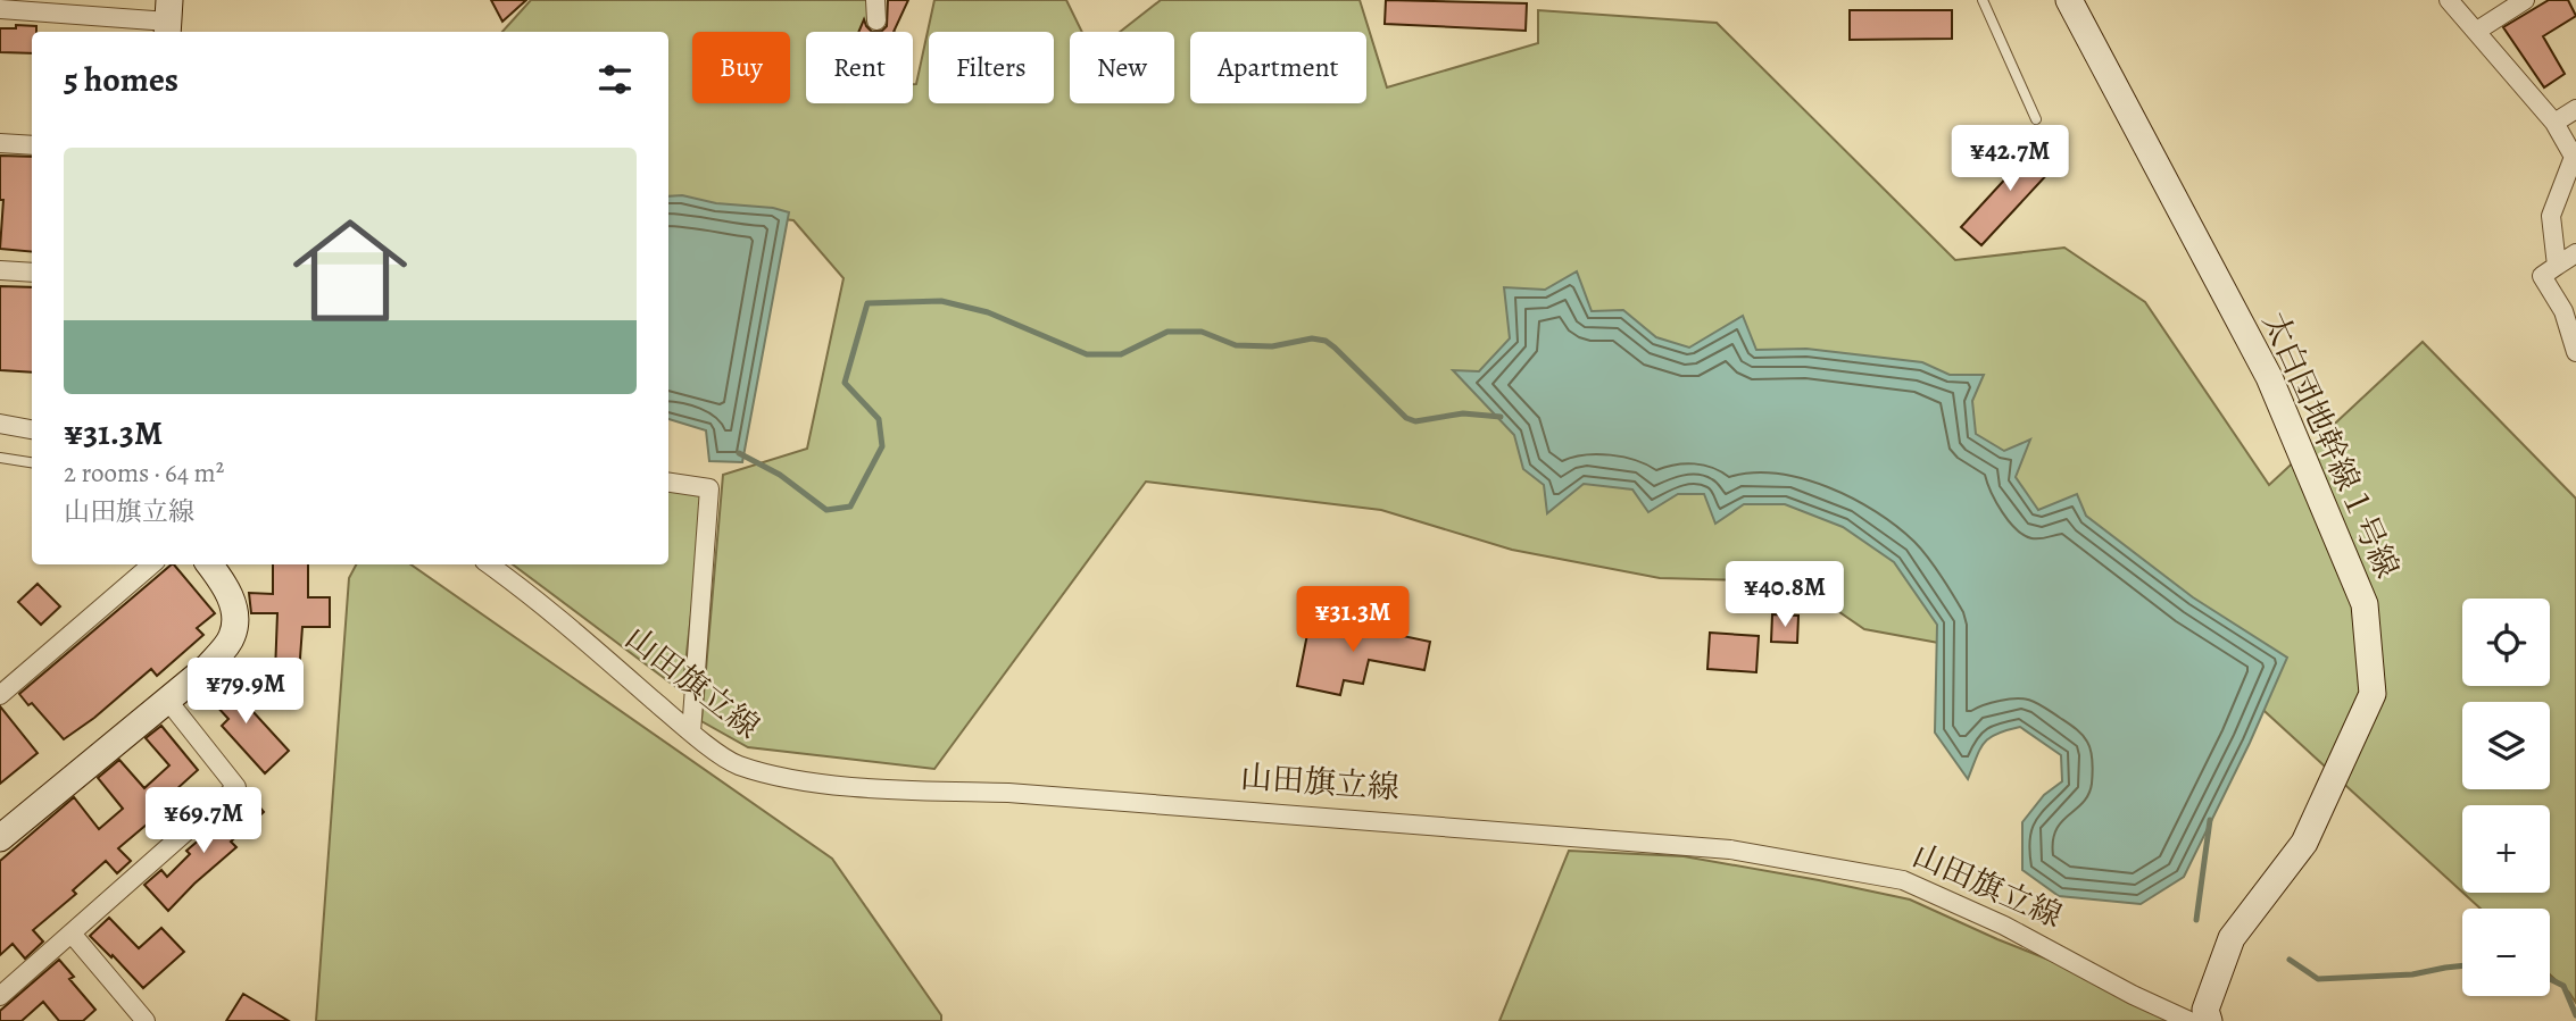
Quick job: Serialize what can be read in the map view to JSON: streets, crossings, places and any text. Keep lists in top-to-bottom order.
{
  "streets": {
    "street": ["太白団地幹線１号線", "山田旗立線"]
  },
  "crossings": [
    ["太白団地幹線１号線", "山田旗立線"]
  ],
  "page": {
    "chip": [
      "Buy",
      "Rent",
      "Filters",
      "New",
      "Apartment"
    ],
    "heading": "5 homes",
    "price": [
      "¥42.7M",
      "¥40.8M",
      "¥31.3M",
      "¥79.9M",
      "¥69.7M"
    ],
    "list": [
      {
        "name": "¥31.3M",
        "note": "2 rooms · 64 m² · 山田旗立線"
      }
    ],
    "map_buttons": ["+", "−"]
  }
}
